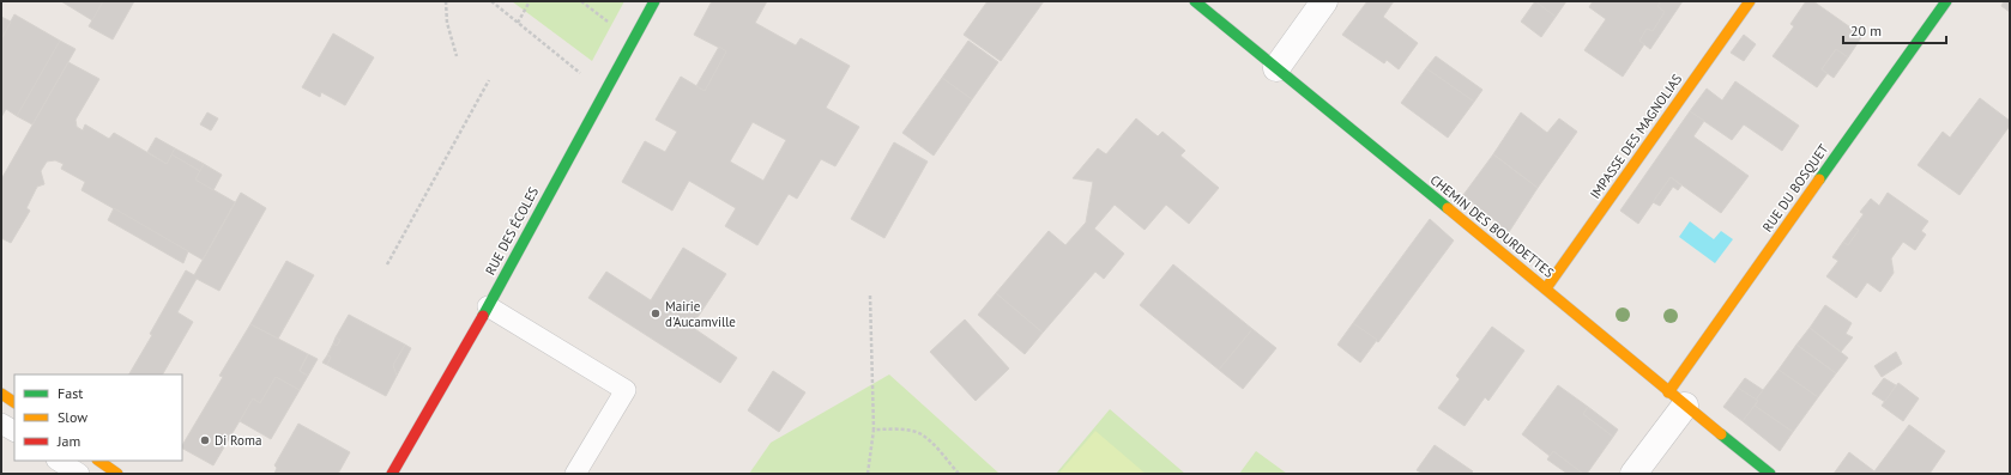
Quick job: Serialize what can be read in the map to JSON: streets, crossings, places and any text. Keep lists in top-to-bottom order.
{
  "streets": {
    "street": [
      "IMPASSE DES MAGNOLIAS",
      "RUE DU BOSQUET",
      "CHEMIN DES BOURDETTES",
      "RUE DES ÉCOLES"
    ]
  },
  "crossings": [
    ["IMPASSE DES MAGNOLIAS", "CHEMIN DES BOURDETTES"],
    ["RUE DU BOSQUET", "CHEMIN DES BOURDETTES"]
  ],
  "places": ["Mairie d'Aucamville", "Di Roma"],
  "legend": ["Fast", "Slow", "Jam"],
  "scale_bar": "20 m"
}
